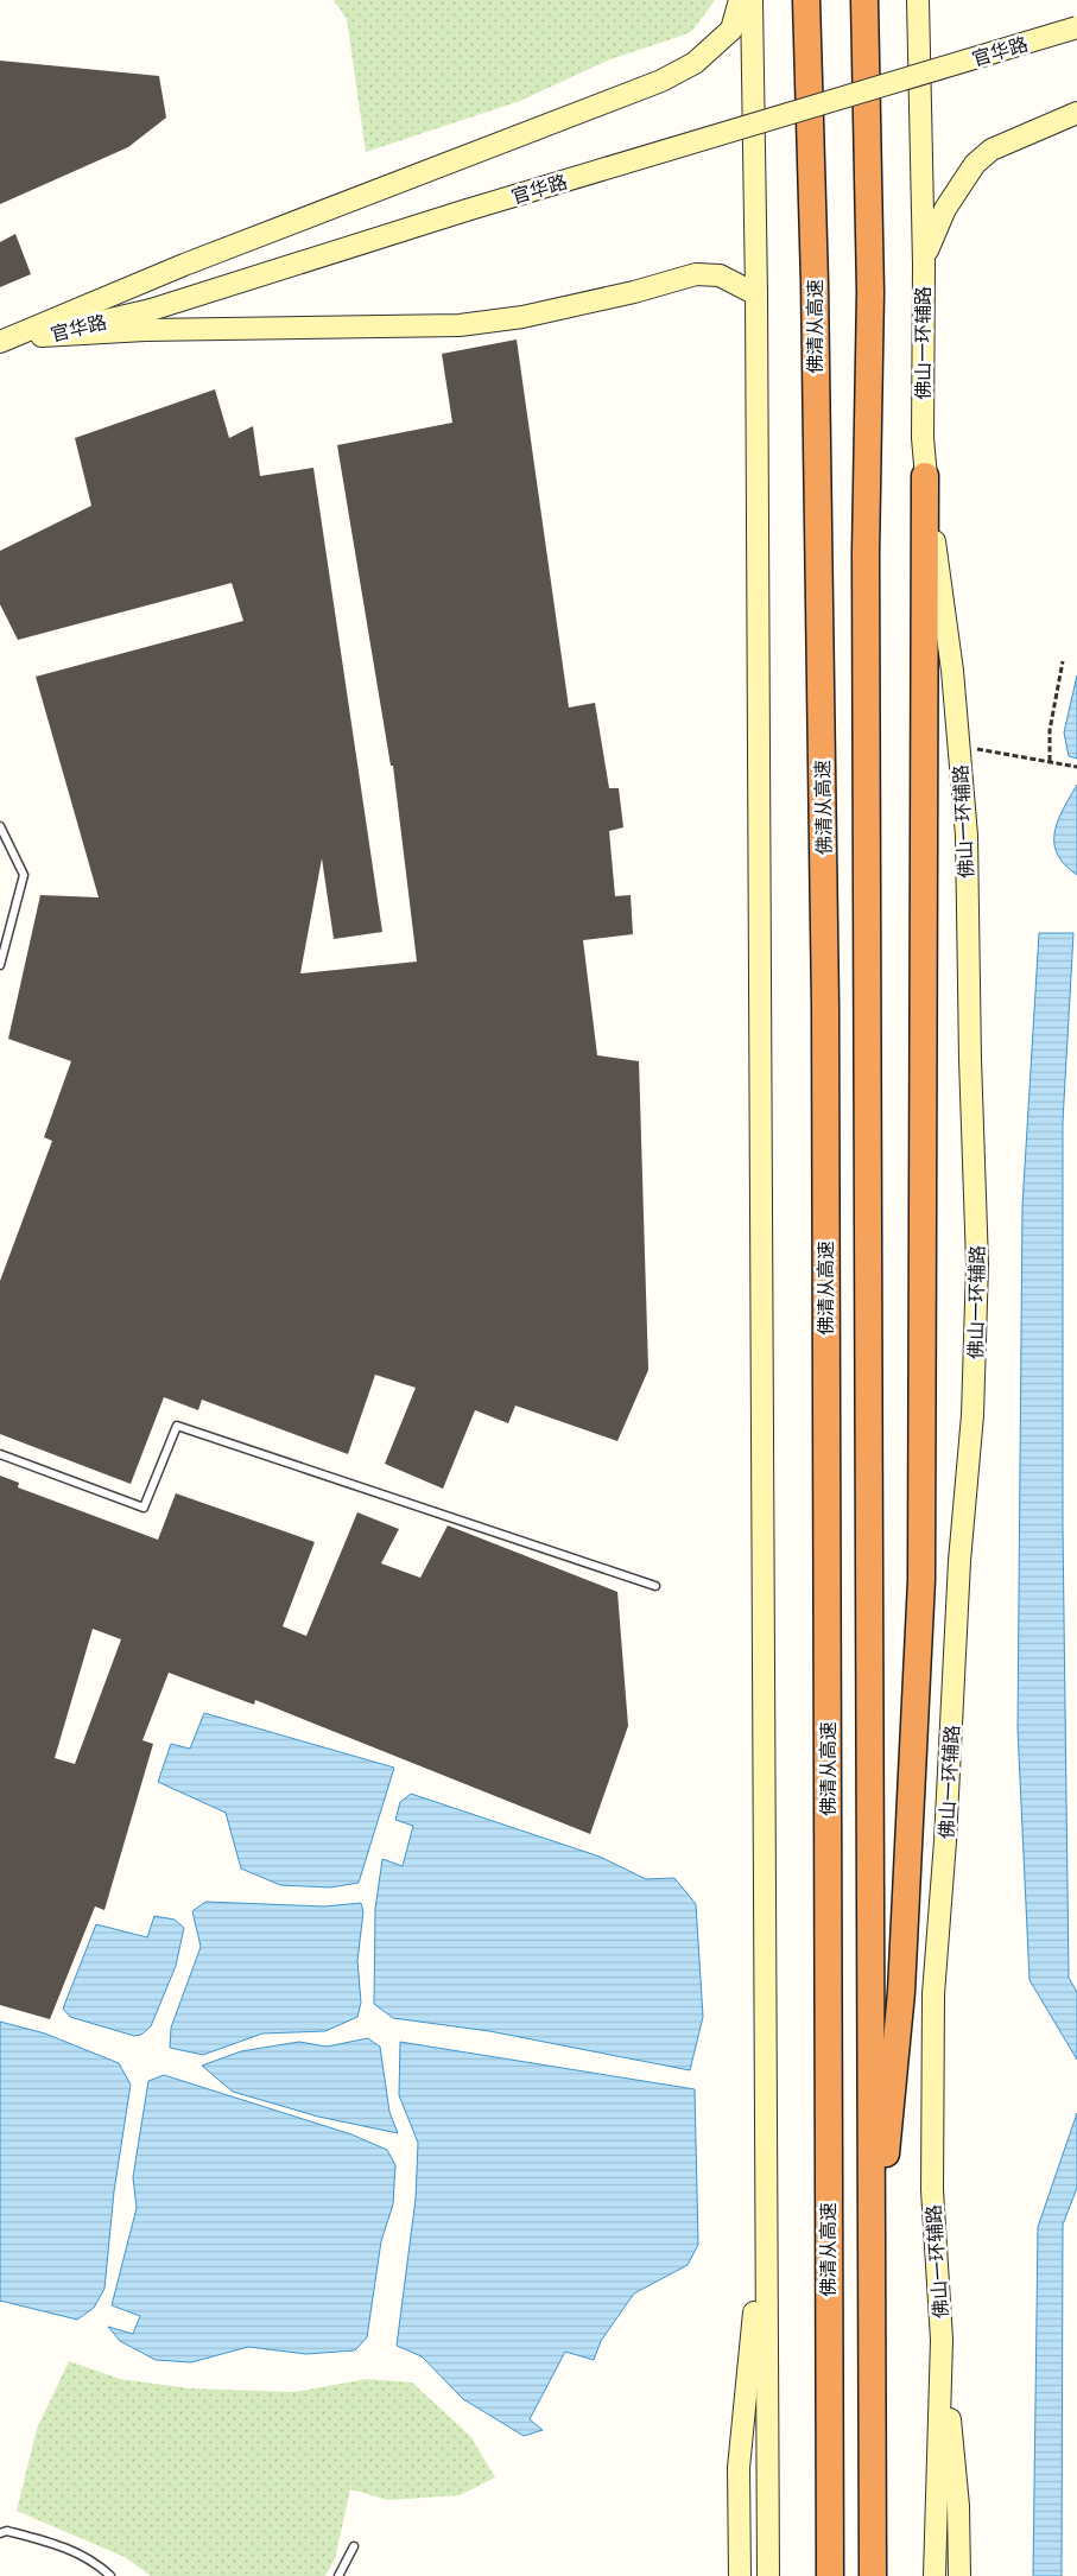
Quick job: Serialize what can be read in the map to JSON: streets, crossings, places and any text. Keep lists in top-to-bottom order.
{
  "streets": {
    "highway": ["佛清从高速"],
    "main road": ["官华路", "佛山一环辅路"]
  }
}
